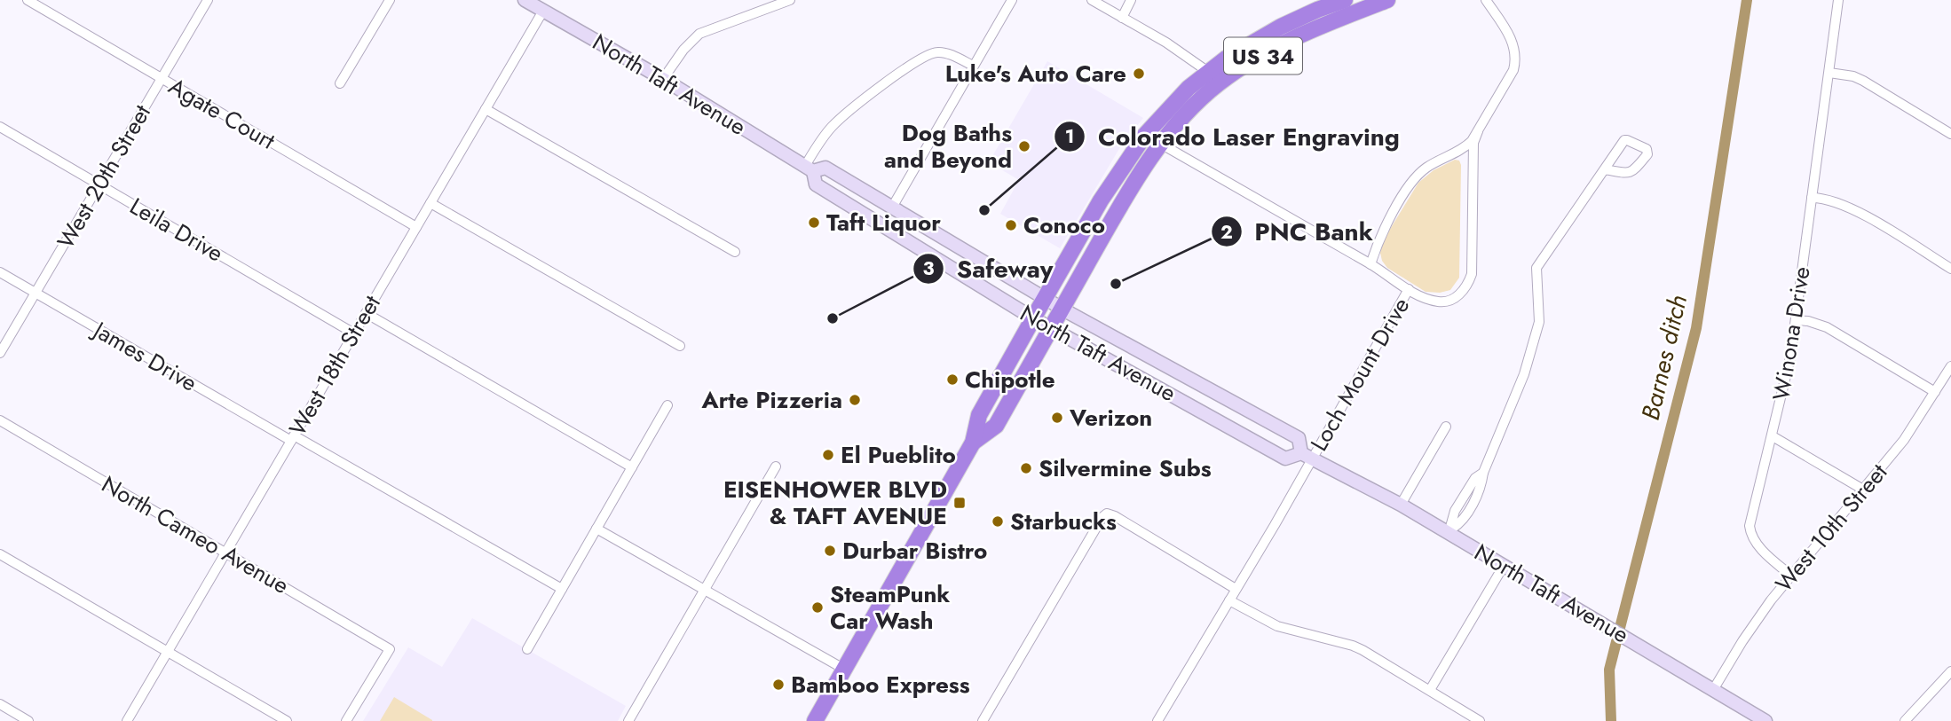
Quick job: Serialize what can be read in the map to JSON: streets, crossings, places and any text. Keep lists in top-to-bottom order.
{
  "streets": {
    "highway": ["US 34"],
    "main road": ["North Taft Avenue"],
    "street": [
      "Agate Court",
      "West 20th Street",
      "Leila Drive",
      "Winona Drive",
      "James Drive",
      "West 18th Street",
      "Loch Mount Drive",
      "West 10th Street",
      "North Cameo Avenue"
    ]
  },
  "crossings": [
    ["US 34", "North Taft Avenue"],
    ["North Taft Avenue", "West 18th Street"],
    ["North Taft Avenue", "Loch Mount Drive"],
    ["North Taft Avenue", "West 10th Street"],
    ["Agate Court", "West 20th Street"],
    ["Agate Court", "West 18th Street"],
    ["West 20th Street", "Leila Drive"],
    ["West 20th Street", "James Drive"],
    ["Leila Drive", "West 18th Street"],
    ["Winona Drive", "West 10th Street"],
    ["James Drive", "West 18th Street"],
    ["West 18th Street", "North Cameo Avenue"]
  ],
  "water": ["Barnes ditch"],
  "places": {
    "other": [
      "Luke's Auto Care",
      "Dog Baths and Beyond",
      "Colorado Laser Engraving",
      "Taft Liquor",
      "Conoco",
      "PNC Bank",
      "Safeway",
      "Chipotle",
      "Arte Pizzeria",
      "Verizon",
      "El Pueblito",
      "Silvermine Subs",
      "Starbucks",
      "Durbar Bistro",
      "SteamPunk Car Wash",
      "Bamboo Express"
    ],
    "transit": ["EISENHOWER BLVD & TAFT AVENUE"]
  }
}
